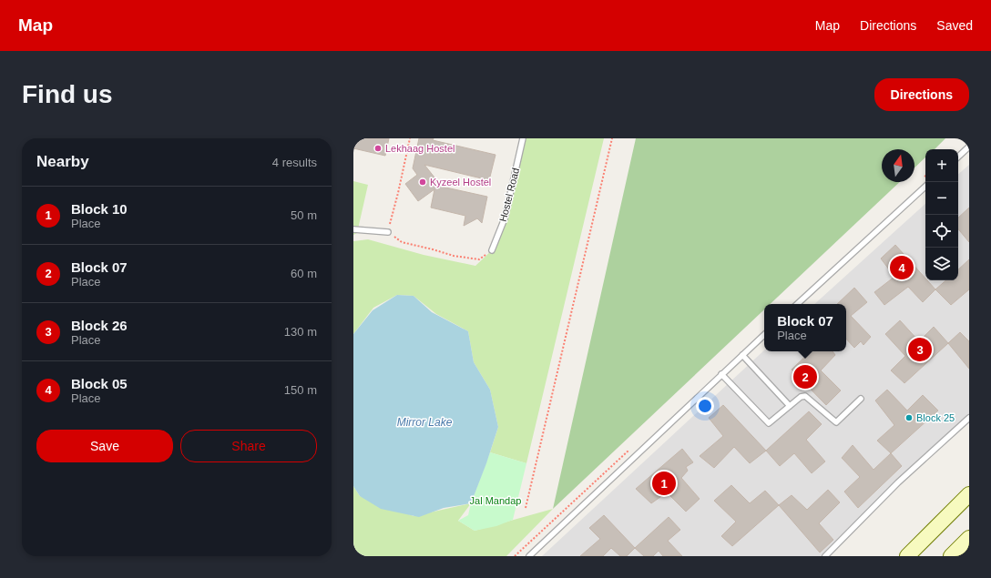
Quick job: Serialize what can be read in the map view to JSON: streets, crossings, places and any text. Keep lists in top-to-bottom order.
{
  "streets": {
    "lane": ["Hostel Road"]
  },
  "water": ["Mirror Lake"],
  "parks": ["Jal Mandap"],
  "places": ["Lekhaag Hostel", "Kyzeel Hostel", "Block 25"],
  "north": "top",
  "page": {
    "header": "Map",
    "nav": ["Map", "Directions", "Saved"],
    "buttons": [
      "Directions",
      ["Save", "Share"]
    ],
    "title": "Find us",
    "heading": ["Nearby", "4 results"],
    "map_buttons": ["+", "−"],
    "list": [
      {
        "mark": "1",
        "name": "Block 10",
        "note": "Place",
        "value": "50 m"
      },
      {
        "mark": "2",
        "name": "Block 07",
        "note": "Place",
        "value": "60 m"
      },
      {
        "mark": "3",
        "name": "Block 26",
        "note": "Place",
        "value": "130 m"
      },
      {
        "mark": "4",
        "name": "Block 05",
        "note": "Place",
        "value": "150 m"
      }
    ],
    "pins": [
      "4",
      "3",
      "2",
      "1"
    ],
    "popup": ["Block 07", "Place"]
  }
}
